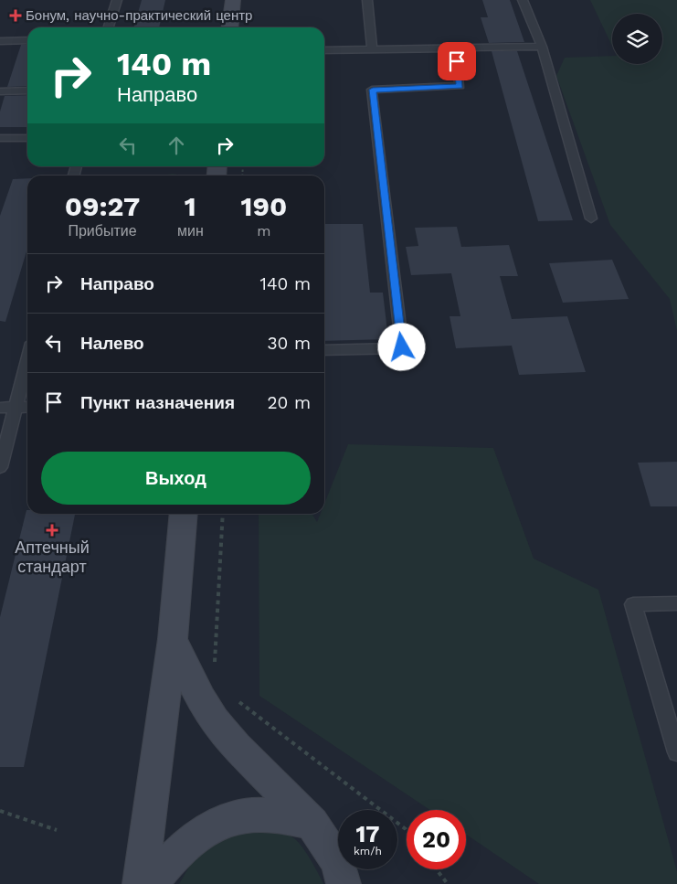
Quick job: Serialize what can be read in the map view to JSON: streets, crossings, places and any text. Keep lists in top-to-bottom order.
{
  "places": {
    "health": ["Бонум, научно-практический центр", "Аптечный стандарт"]
  },
  "page": {
    "turn": ["140 m", "Направо"],
    "eta": [
      "09:27",
      "Прибытие",
      "1",
      "мин",
      "190",
      "m"
    ],
    "list": [
      {
        "name": "Направо",
        "value": "140 m"
      },
      {
        "name": "Налево",
        "value": "30 m"
      },
      {
        "name": "Пункт назначения",
        "value": "20 m"
      }
    ],
    "buttons": "Выход",
    "speed": "17 km/h",
    "limit": "20"
  }
}
